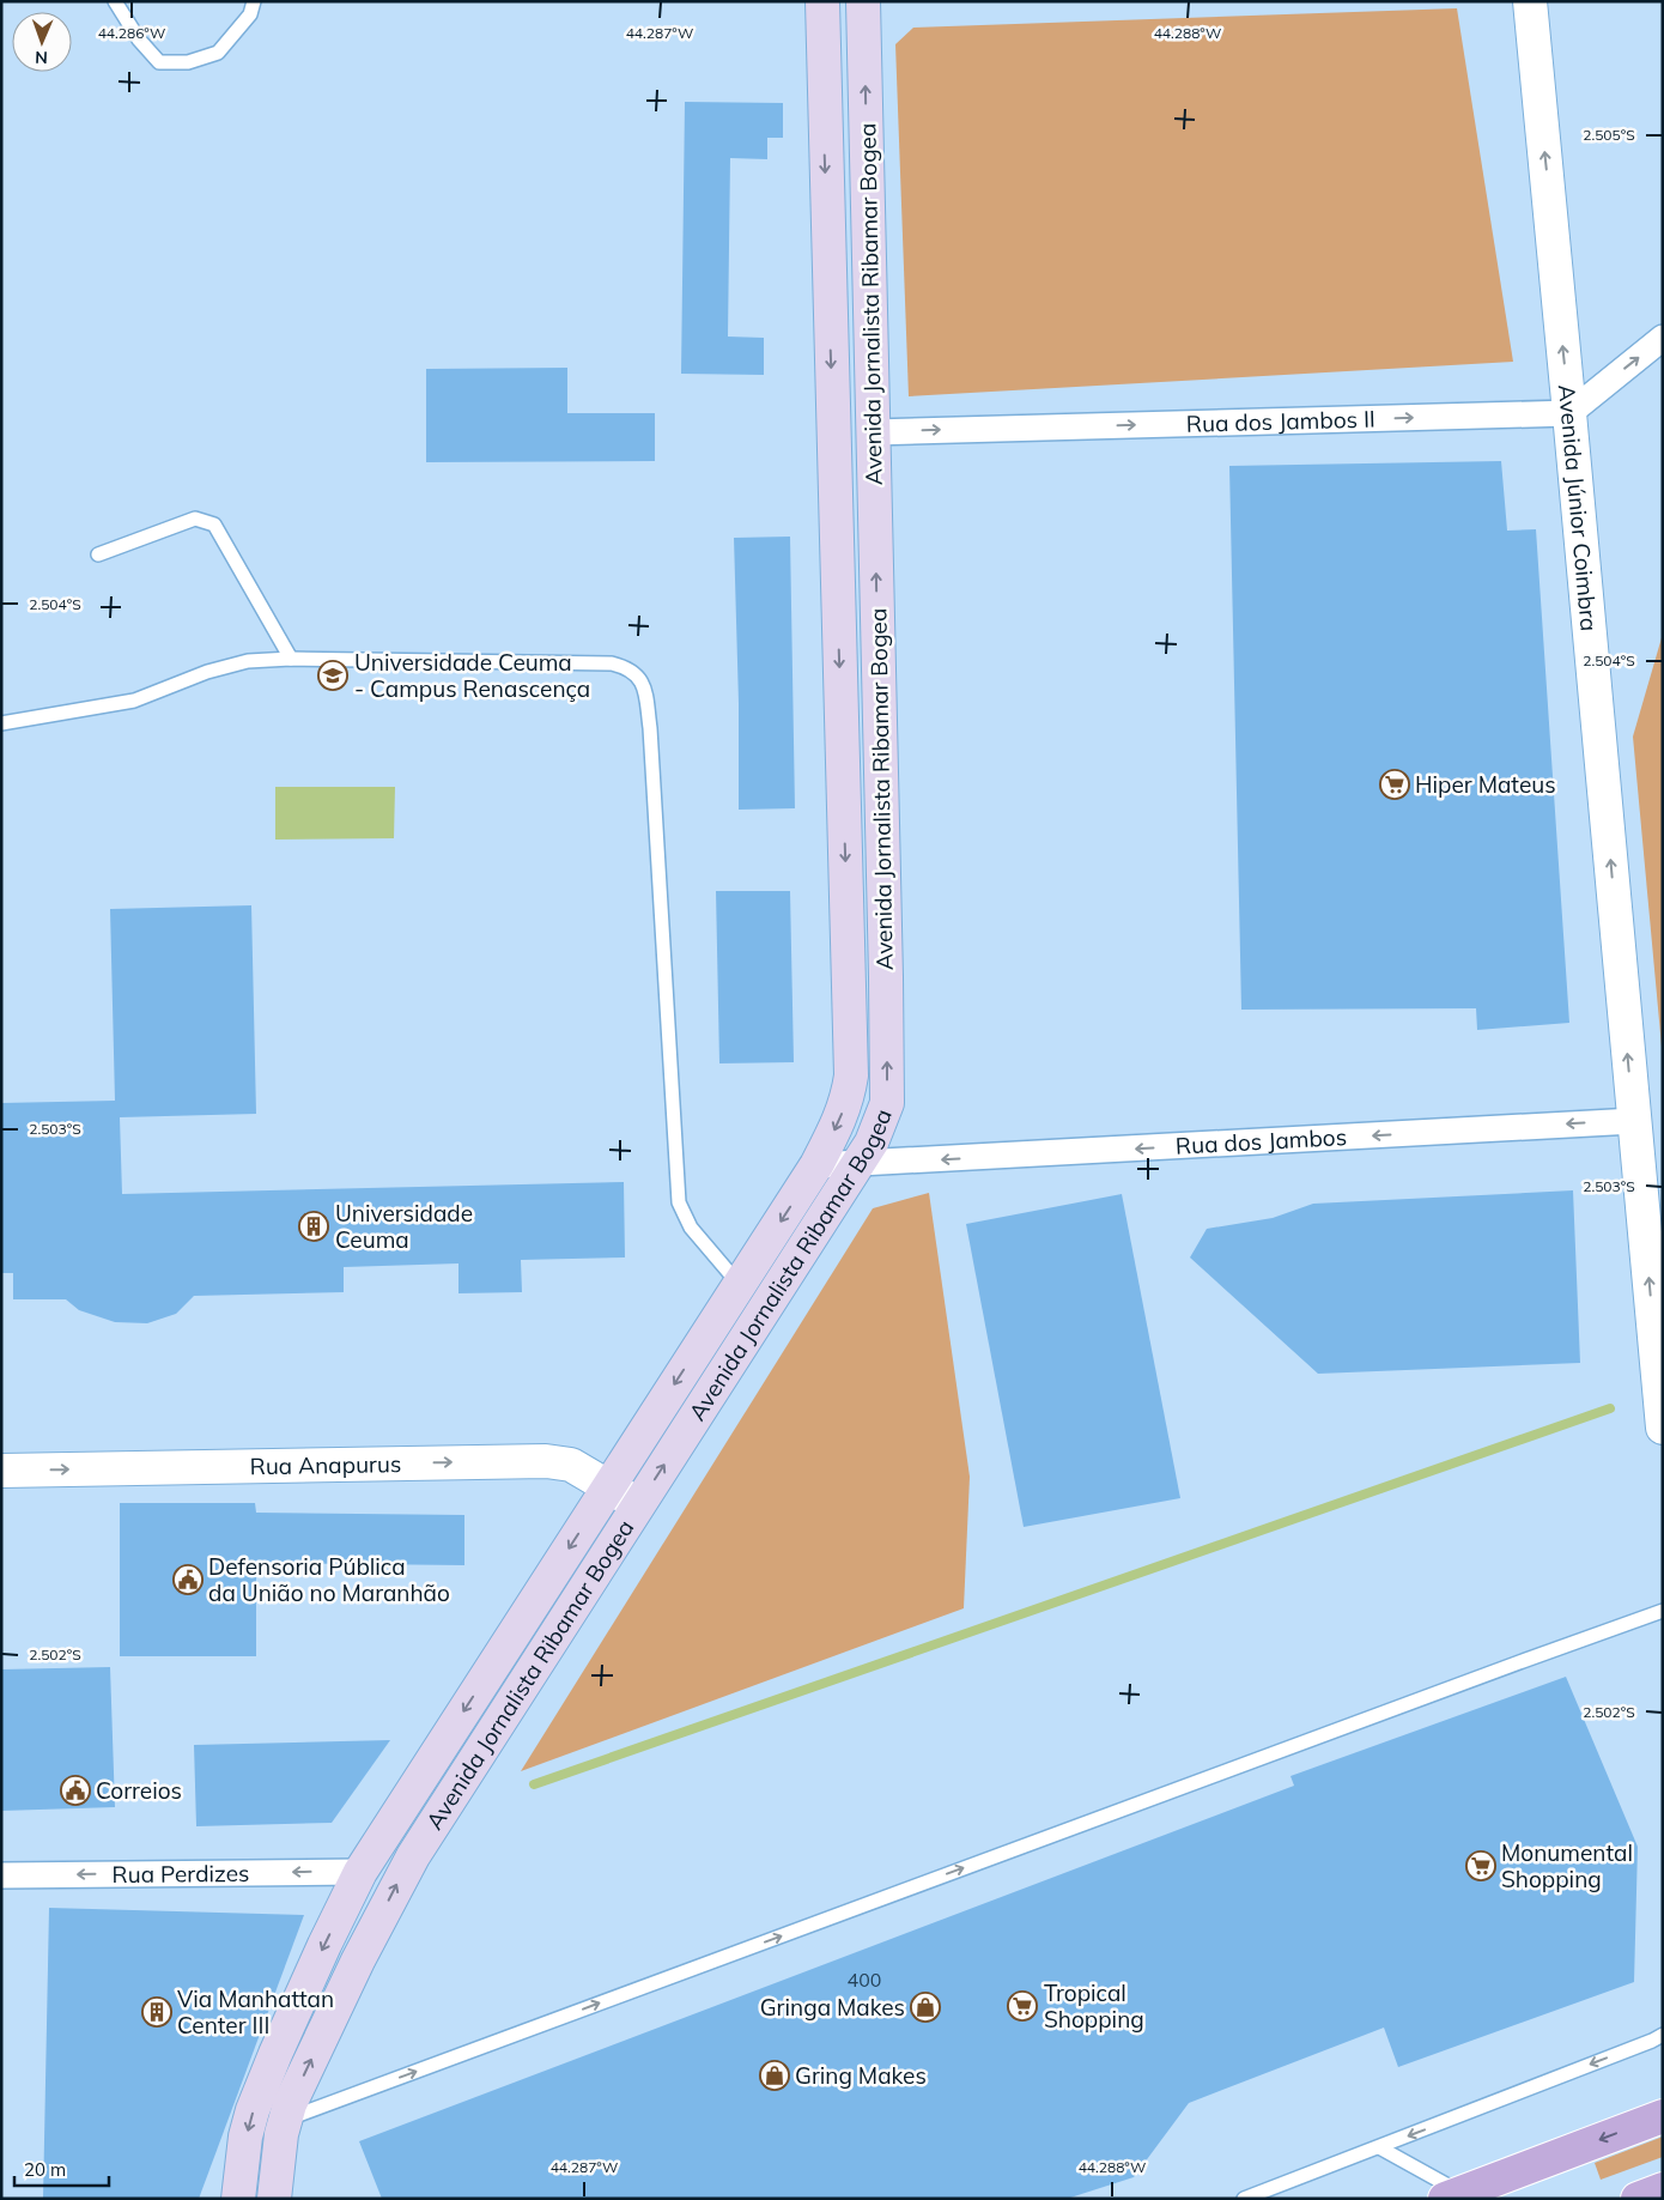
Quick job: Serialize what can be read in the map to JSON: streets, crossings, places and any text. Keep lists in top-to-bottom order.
{
  "streets": {
    "main road": ["Avenida Jornalista Ribamar Bogea"],
    "street": [
      "Rua dos Jambos II",
      "Avenida Júnior Coimbra",
      "Rua dos Jambos",
      "Rua Anapurus",
      "Rua Perdizes"
    ]
  },
  "crossings": [
    ["Avenida Jornalista Ribamar Bogea", "Rua dos Jambos II"],
    ["Avenida Jornalista Ribamar Bogea", "Rua dos Jambos"],
    ["Avenida Jornalista Ribamar Bogea", "Rua Anapurus"],
    ["Avenida Jornalista Ribamar Bogea", "Rua Perdizes"],
    ["Rua dos Jambos II", "Avenida Júnior Coimbra"],
    ["Avenida Júnior Coimbra", "Rua dos Jambos"]
  ],
  "one_way": [
    "Rua dos Jambos II",
    "Avenida Júnior Coimbra",
    "Rua dos Jambos",
    "Rua Anapurus",
    "Rua Perdizes"
  ],
  "places": {
    "school or university": ["Universidade Ceuma - Campus Renascença"],
    "supermarket": ["Hiper Mateus", "Monumental Shopping", "Tropical Shopping"],
    "building": ["Universidade Ceuma", "Via Manhattan Center III"],
    "public building": ["Defensoria Pública da União no Maranhão", "Correios"],
    "shop": ["Gringa Makes", "Gring Makes"]
  },
  "house_numbers": ["400"],
  "scale_bar": "20 m",
  "north": "bottom",
  "coordinates": [
    "44.286°W",
    "44.287°W",
    "44.288°W",
    "2.505°S",
    "2.504°S",
    "2.503°S",
    "2.502°S"
  ]
}
